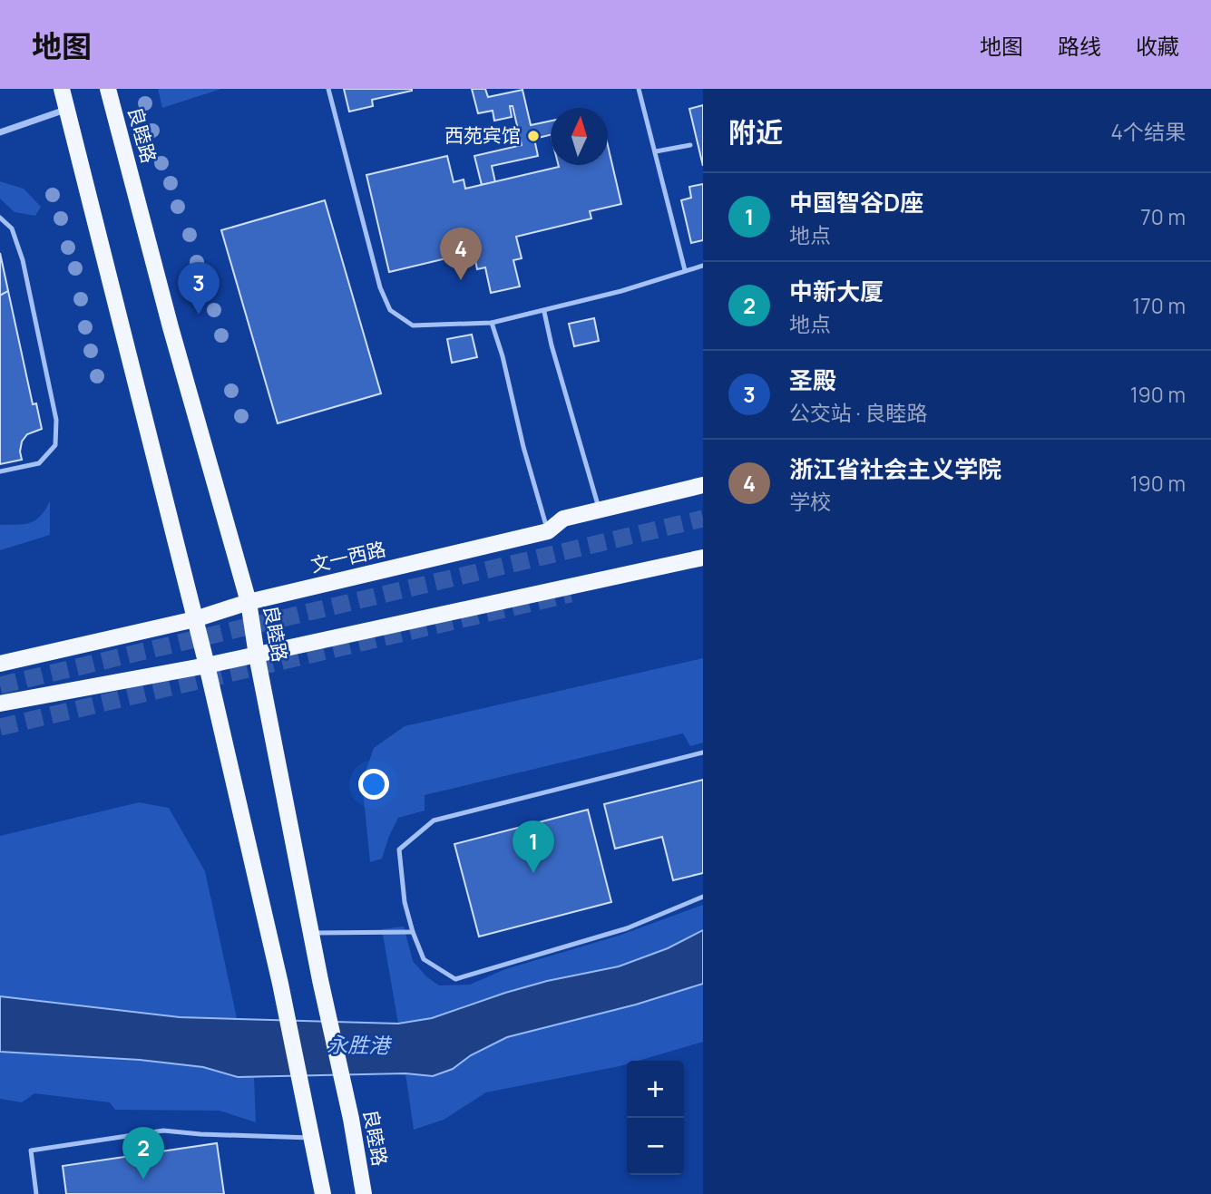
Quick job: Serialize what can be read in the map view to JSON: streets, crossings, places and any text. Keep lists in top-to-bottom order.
{
  "streets": {
    "main road": ["良睦路", "文一西路"]
  },
  "crossings": [
    ["良睦路", "文一西路"]
  ],
  "water": ["永胜港"],
  "places": ["西苑宾馆"],
  "north": "top",
  "page": {
    "header": "地图",
    "nav": ["地图", "路线", "收藏"],
    "heading": ["附近", "4个结果"],
    "list": [
      {
        "mark": "1",
        "name": "中国智谷D座",
        "note": "地点",
        "value": "70 m"
      },
      {
        "mark": "2",
        "name": "中新大厦",
        "note": "地点",
        "value": "170 m"
      },
      {
        "mark": "3",
        "name": "圣殿",
        "note": "公交站 · 良睦路",
        "value": "190 m"
      },
      {
        "mark": "4",
        "name": "浙江省社会主义学院",
        "note": "学校",
        "value": "190 m"
      }
    ],
    "pins": [
      "4",
      "3",
      "1",
      "2"
    ],
    "map_buttons": ["+", "−"]
  }
}
